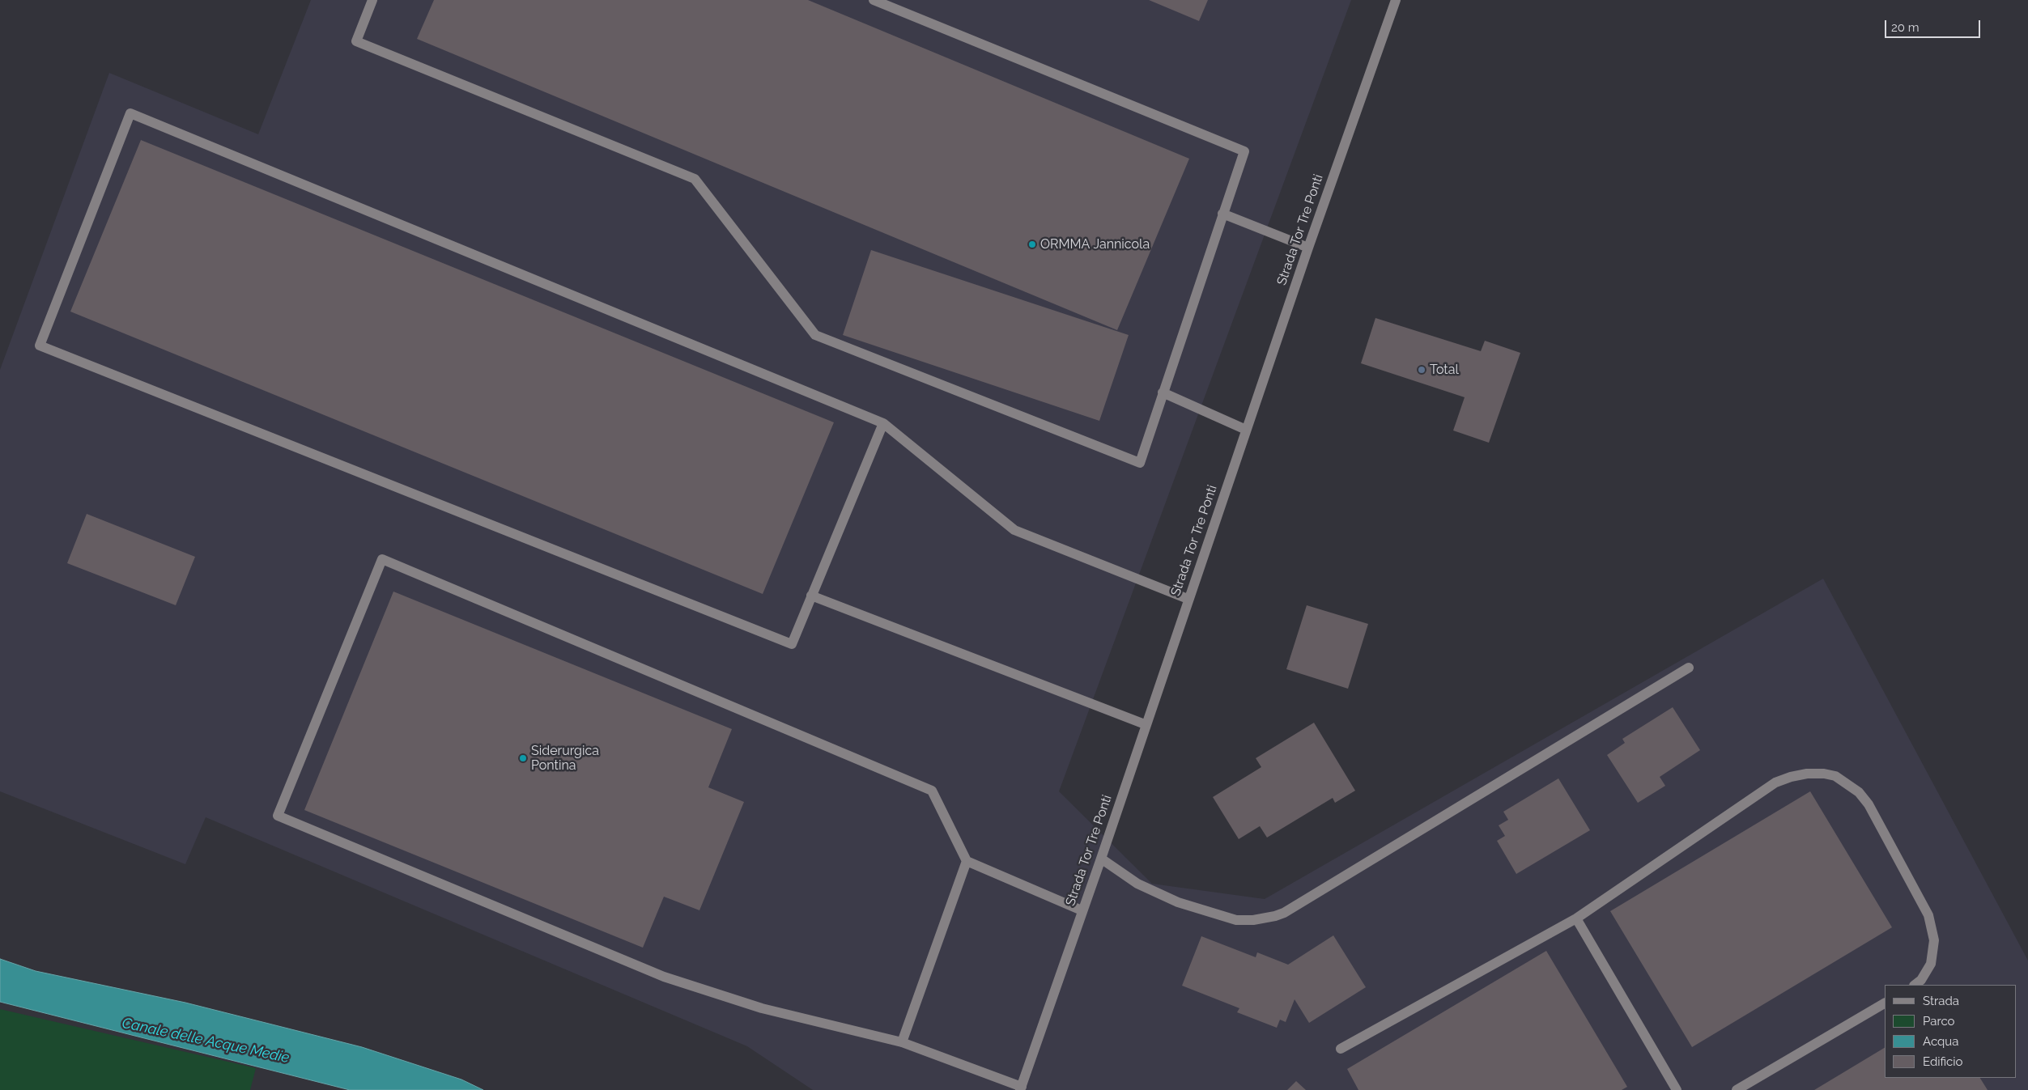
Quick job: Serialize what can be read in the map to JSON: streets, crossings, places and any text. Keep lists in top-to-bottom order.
{
  "streets": {
    "street": ["Strada Tor Tre Ponti"]
  },
  "water": ["Canale delle Acque Medie"],
  "places": ["ORMMA Jannicola", "Total", "Siderurgica Pontina"],
  "legend": [
    "Strada",
    "Parco",
    "Acqua",
    "Edificio"
  ],
  "scale_bar": "20 m"
}
